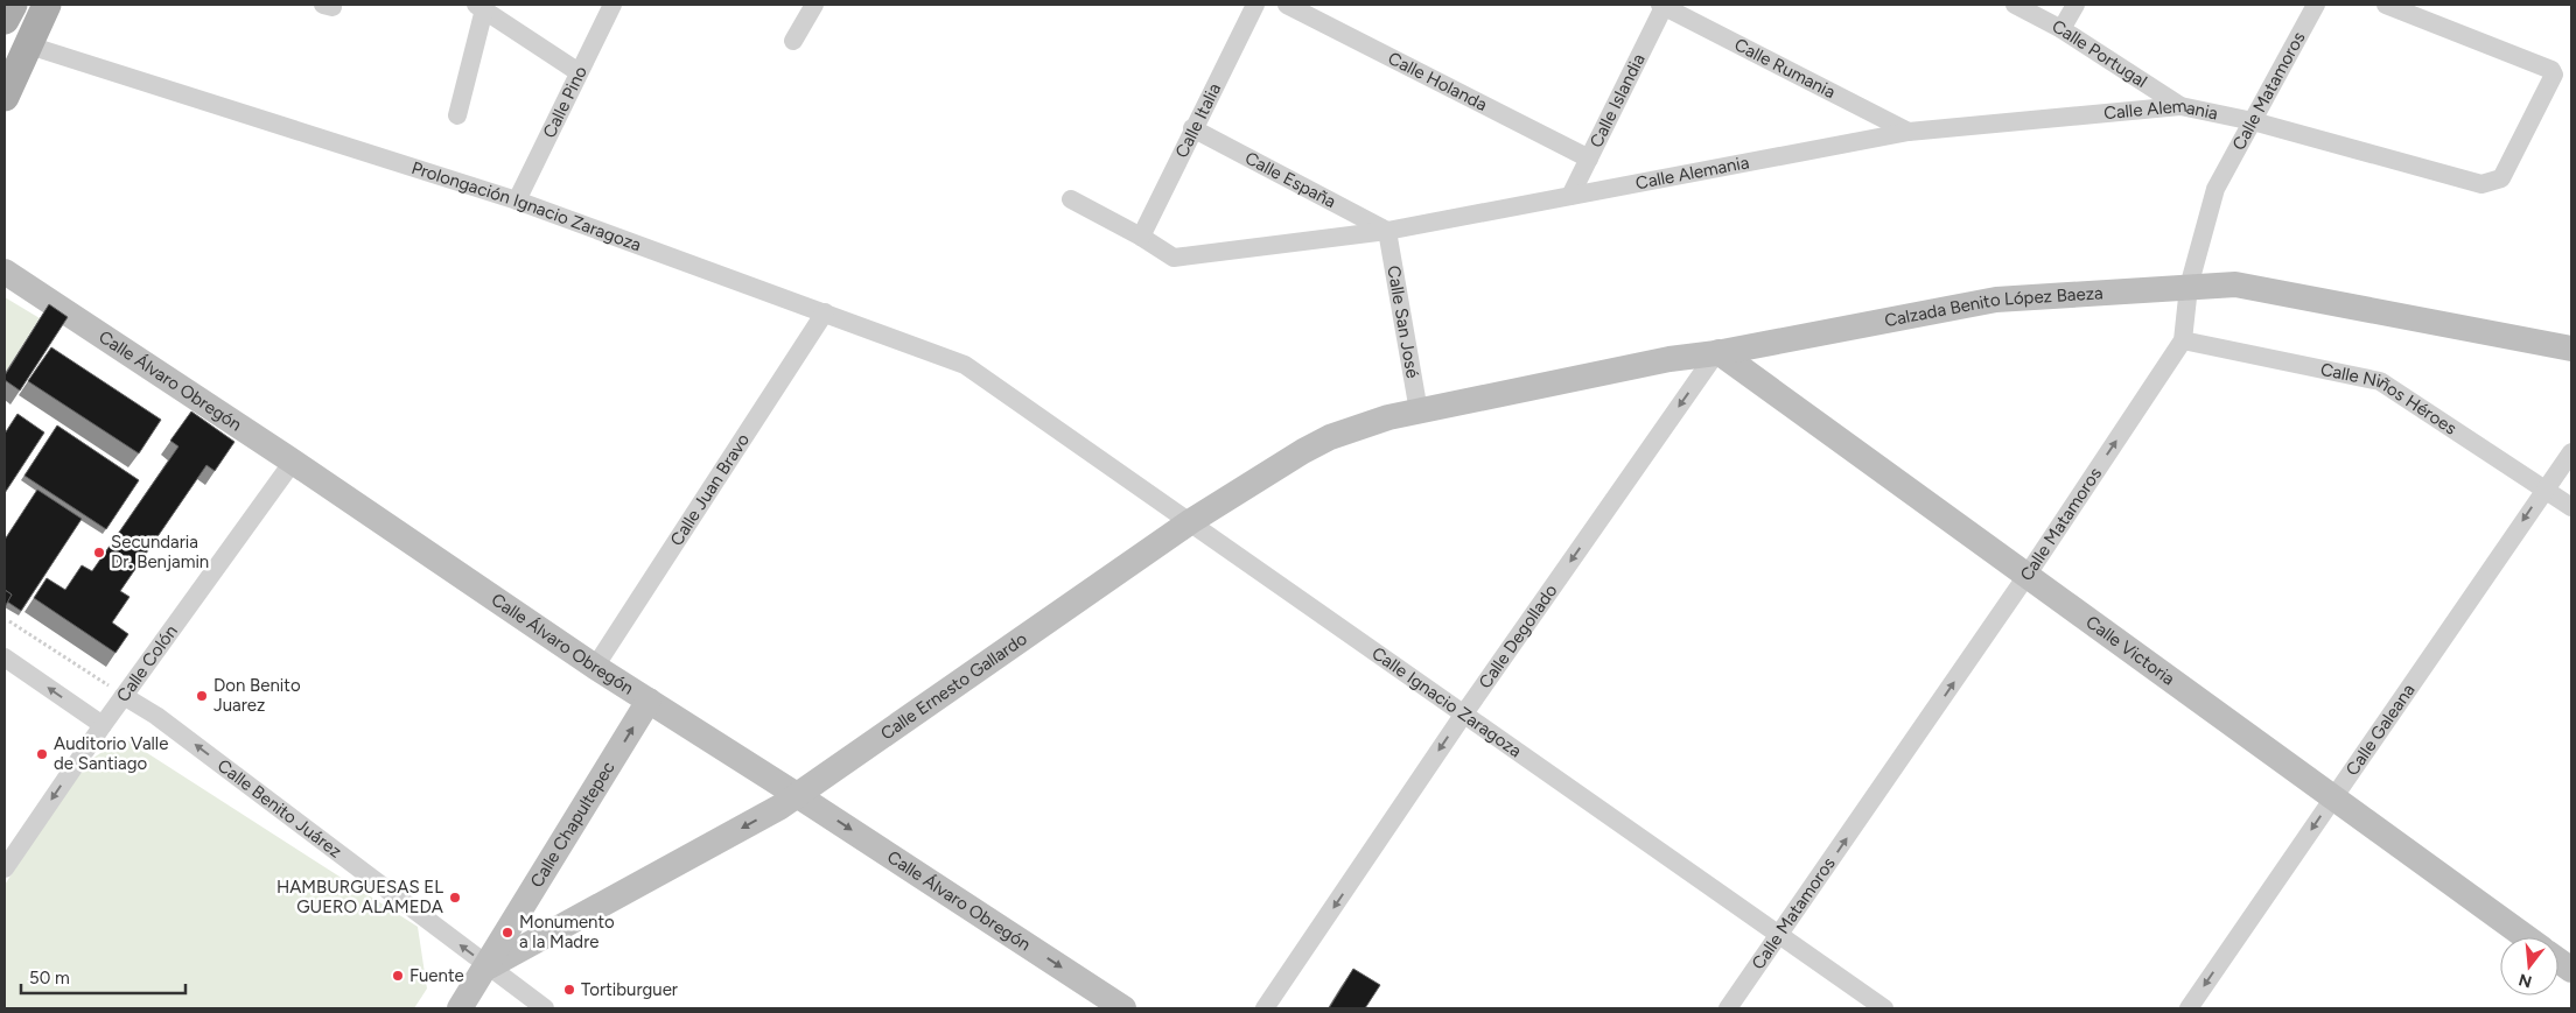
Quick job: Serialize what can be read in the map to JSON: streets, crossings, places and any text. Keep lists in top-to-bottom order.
{
  "streets": {
    "street": [
      "Calle Portugal",
      "Calle Rumania",
      "Calle Holanda",
      "Calle Matamoros",
      "Calle Islandia",
      "Calle Pino",
      "Calle Alemania",
      "Calle Italia",
      "Calle España",
      "Prolongación Ignacio Zaragoza",
      "Calzada Benito López Baeza",
      "Calle San José",
      "Calle Álvaro Obregón",
      "Calle Niños Héroes",
      "Calle Juan Bravo",
      "Calle Degollado",
      "Calle Victoria",
      "Calle Colón",
      "Calle Ernesto Gallardo",
      "Calle Ignacio Zaragoza",
      "Calle Galeana",
      "Calle Benito Juárez",
      "Calle Chapultepec"
    ]
  },
  "crossings": [
    ["Calle Portugal", "Calle Alemania"],
    ["Calle Rumania", "Calle Islandia"],
    ["Calle Rumania", "Calle Alemania"],
    ["Calle Holanda", "Calle Islandia"],
    ["Calle Matamoros", "Calle Alemania"],
    ["Calle Matamoros", "Calzada Benito López Baeza"],
    ["Calle Matamoros", "Calle Niños Héroes"],
    ["Calle Matamoros", "Calle Victoria"],
    ["Calle Matamoros", "Calle Ignacio Zaragoza"],
    ["Calle Islandia", "Calle Alemania"],
    ["Calle Pino", "Prolongación Ignacio Zaragoza"],
    ["Calle Alemania", "Calle Italia"],
    ["Calle Alemania", "Calle España"],
    ["Calle Alemania", "Calle San José"],
    ["Calle Italia", "Calle España"],
    ["Calle España", "Calle San José"],
    ["Prolongación Ignacio Zaragoza", "Calle Juan Bravo"],
    ["Prolongación Ignacio Zaragoza", "Calle Ignacio Zaragoza"],
    ["Calzada Benito López Baeza", "Calle San José"],
    ["Calzada Benito López Baeza", "Calle Degollado"],
    ["Calzada Benito López Baeza", "Calle Victoria"],
    ["Calzada Benito López Baeza", "Calle Ernesto Gallardo"],
    ["Calle San José", "Calle Ernesto Gallardo"],
    ["Calle Álvaro Obregón", "Calle Juan Bravo"],
    ["Calle Álvaro Obregón", "Calle Colón"],
    ["Calle Álvaro Obregón", "Calle Ernesto Gallardo"],
    ["Calle Álvaro Obregón", "Calle Chapultepec"],
    ["Calle Niños Héroes", "Calle Galeana"],
    ["Calle Degollado", "Calle Victoria"],
    ["Calle Degollado", "Calle Ignacio Zaragoza"],
    ["Calle Victoria", "Calle Galeana"],
    ["Calle Colón", "Calle Benito Juárez"],
    ["Calle Ernesto Gallardo", "Calle Ignacio Zaragoza"],
    ["Calle Ernesto Gallardo", "Calle Benito Juárez"],
    ["Calle Ernesto Gallardo", "Calle Chapultepec"],
    ["Calle Benito Juárez", "Calle Chapultepec"]
  ],
  "one_way": [
    "Calle Matamoros",
    "Calle Degollado",
    "Calle Galeana",
    "Calle Benito Juárez",
    "Calle Chapultepec"
  ],
  "places": [
    "Secundaria Dr. Benjamin",
    "Don Benito Juarez",
    "Auditorio Valle de Santiago",
    "HAMBURGUESAS EL GUERO ALAMEDA",
    "Monumento a la Madre",
    "Fuente",
    "Tortiburguer"
  ],
  "scale_bar": "50 m",
  "north": "bottom"
}
